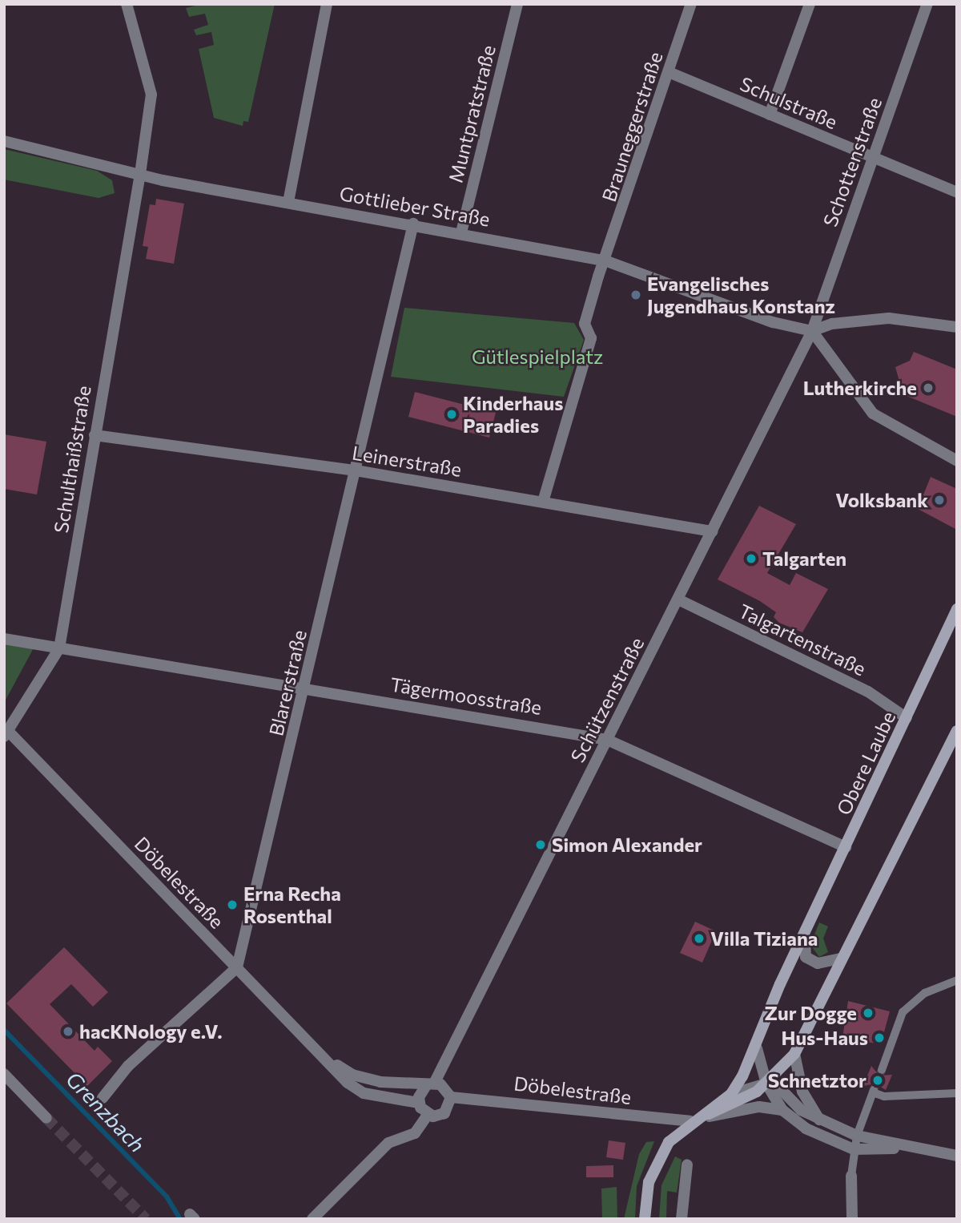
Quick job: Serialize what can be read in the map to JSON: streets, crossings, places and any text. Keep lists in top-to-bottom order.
{
  "streets": {
    "main road": ["Obere Laube", "Döbelestraße"],
    "street": [
      "Schulstraße",
      "Muntpratstraße",
      "Brauneggerstraße",
      "Schottenstraße",
      "Gottlieber Straße",
      "Schulthaißstraße",
      "Leinerstraße",
      "Talgartenstraße",
      "Blarerstraße",
      "Tägermoosstraße",
      "Schützenstraße"
    ]
  },
  "crossings": [
    ["Schulstraße", "Brauneggerstraße"],
    ["Schulstraße", "Schottenstraße"],
    ["Muntpratstraße", "Gottlieber Straße"],
    ["Brauneggerstraße", "Gottlieber Straße"],
    ["Brauneggerstraße", "Leinerstraße"],
    ["Schottenstraße", "Gottlieber Straße"],
    ["Schottenstraße", "Schützenstraße"],
    ["Gottlieber Straße", "Schulthaißstraße"],
    ["Gottlieber Straße", "Blarerstraße"],
    ["Gottlieber Straße", "Schützenstraße"],
    ["Schulthaißstraße", "Leinerstraße"],
    ["Schulthaißstraße", "Tägermoosstraße"],
    ["Schulthaißstraße", "Döbelestraße"],
    ["Leinerstraße", "Blarerstraße"],
    ["Leinerstraße", "Schützenstraße"],
    ["Talgartenstraße", "Schützenstraße"],
    ["Talgartenstraße", "Obere Laube"],
    ["Blarerstraße", "Tägermoosstraße"],
    ["Blarerstraße", "Döbelestraße"],
    ["Tägermoosstraße", "Schützenstraße"],
    ["Tägermoosstraße", "Obere Laube"],
    ["Schützenstraße", "Döbelestraße"]
  ],
  "water": ["Grenzbach"],
  "parks": ["Gütlespielplatz"],
  "places": [
    "Evangelisches Jugendhaus Konstanz",
    "Lutherkirche",
    "Kinderhaus Paradies",
    "Volksbank",
    "Talgarten",
    "Simon Alexander",
    "Erna Recha Rosenthal",
    "Villa Tiziana",
    "Zur Dogge",
    "hacKNology e.V.",
    "Hus-Haus",
    "Schnetztor"
  ]
}
